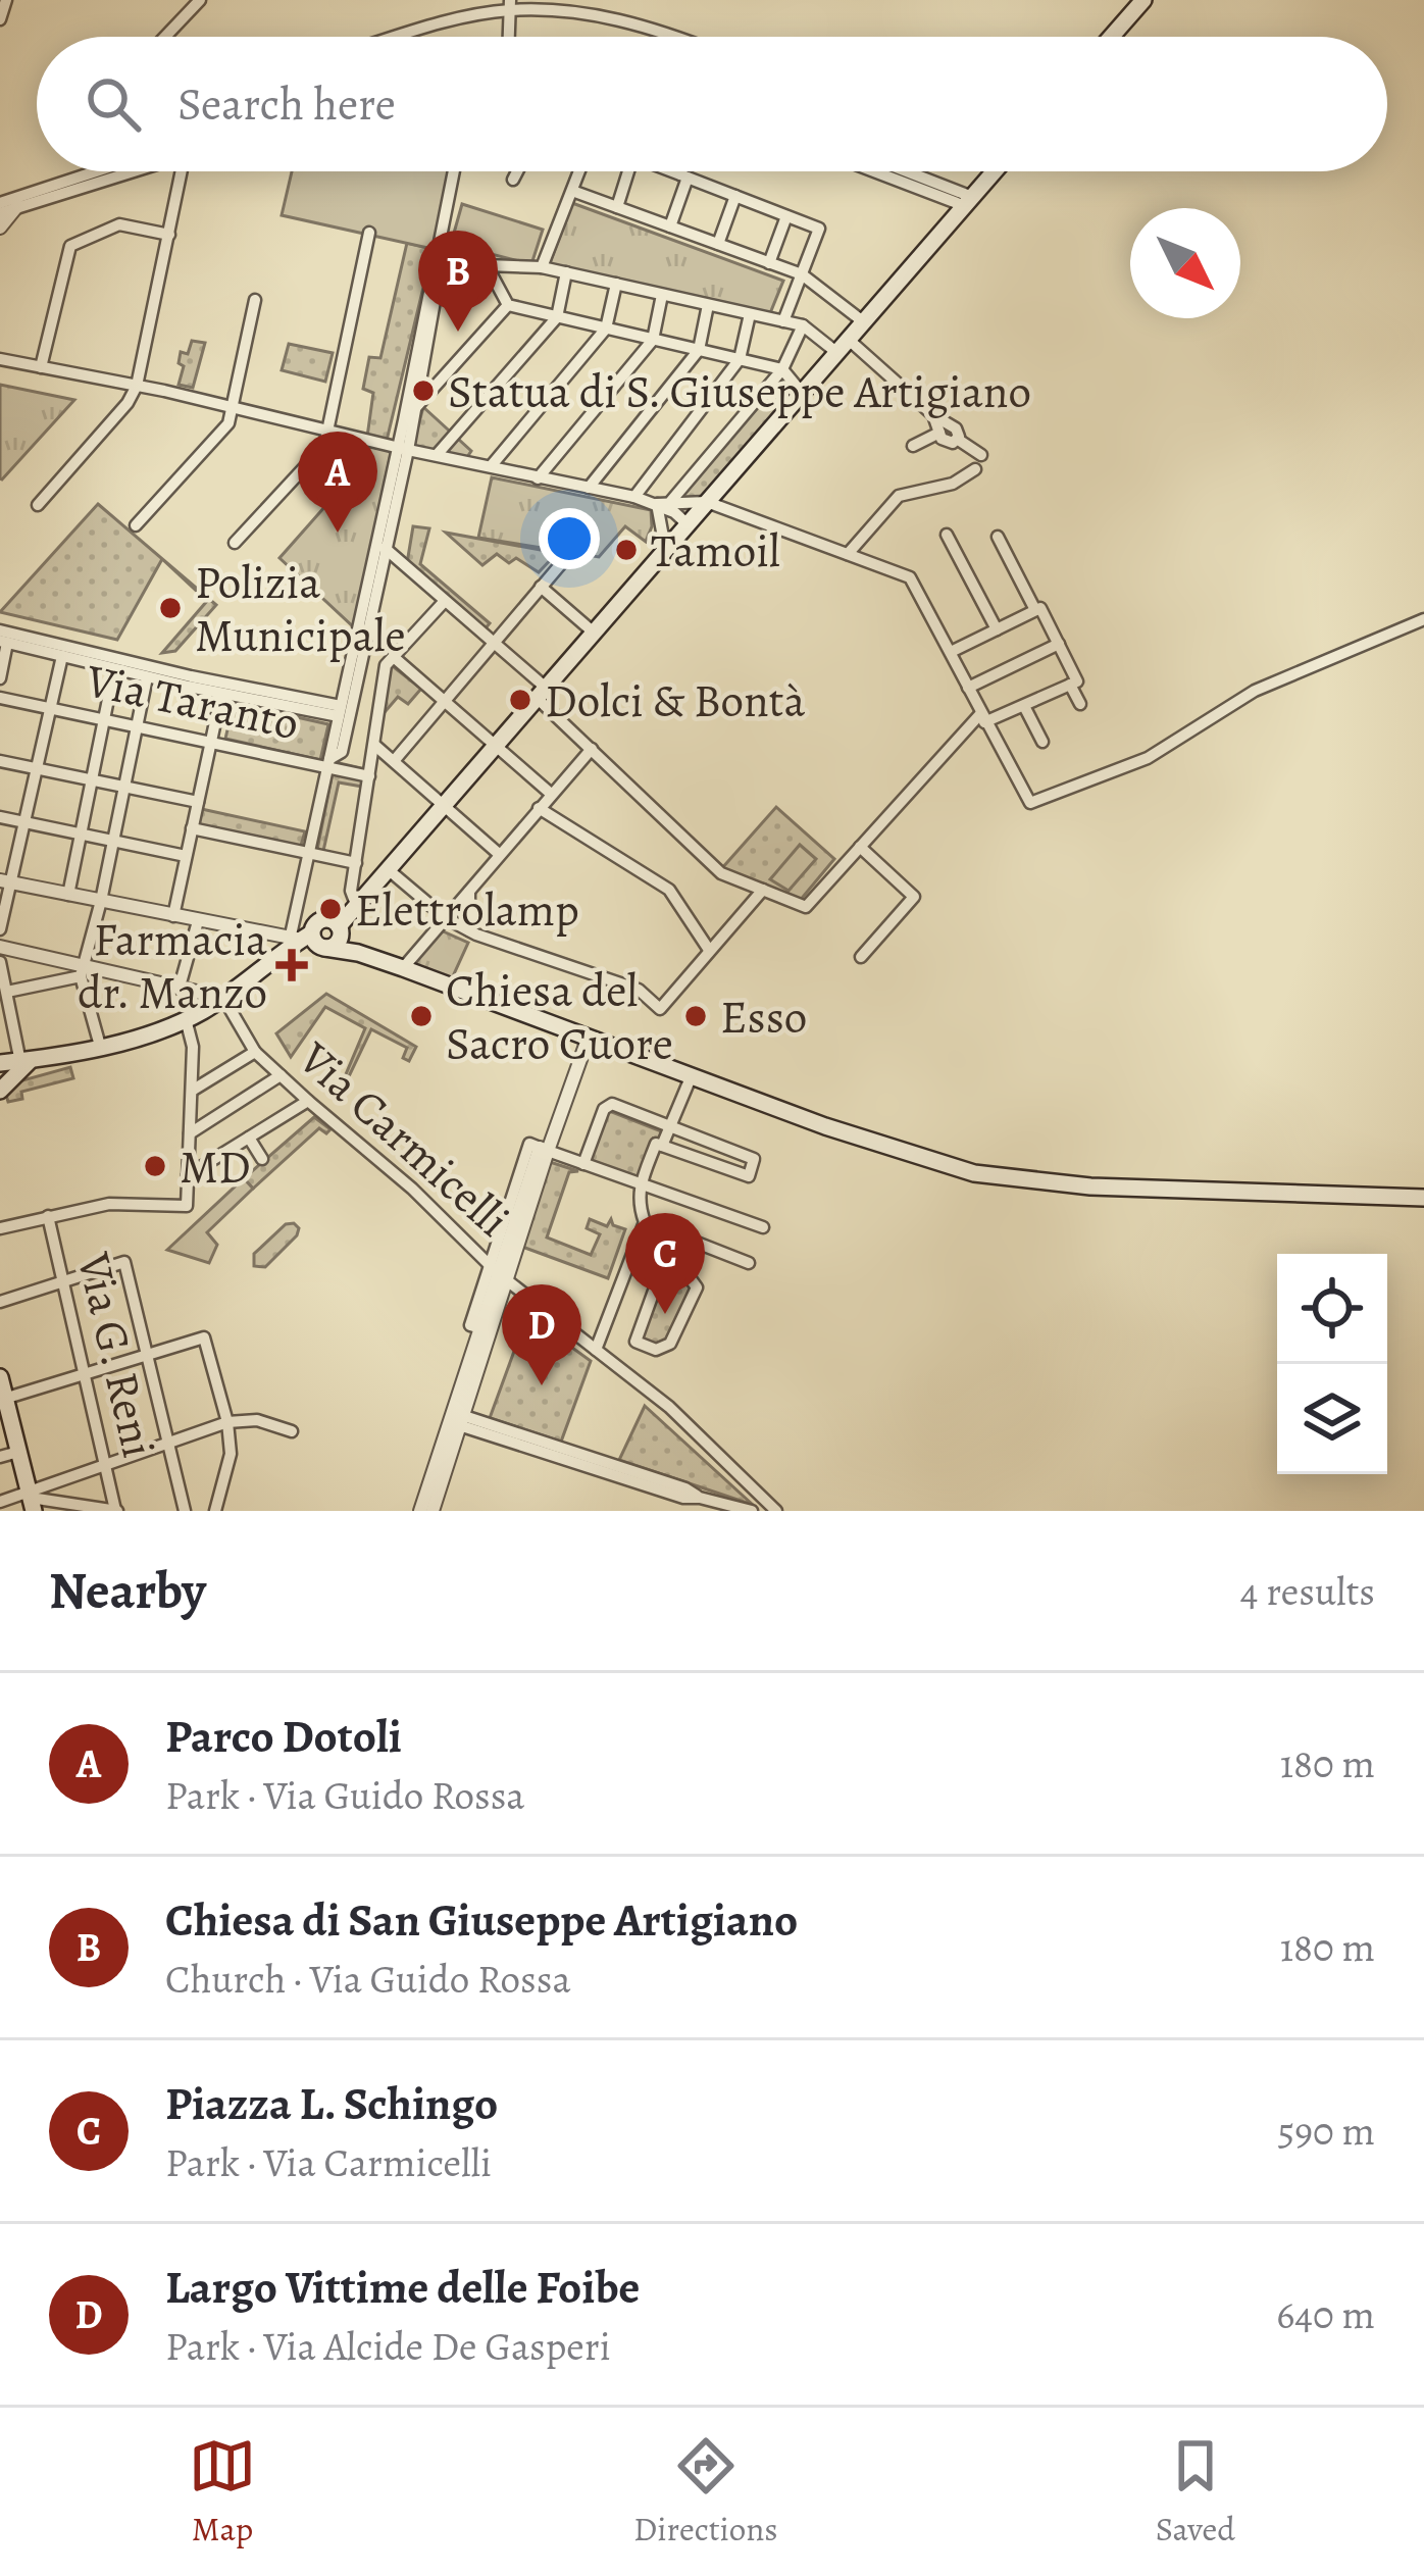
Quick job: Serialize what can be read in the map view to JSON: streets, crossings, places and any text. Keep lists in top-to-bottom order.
{
  "streets": {
    "street": ["Via Taranto", "Via Carmicelli", "Via G. Reni"]
  },
  "places": {
    "other": [
      "Statua di S. Giuseppe Artigiano",
      "Tamoil",
      "Polizia Municipale",
      "Dolci & Bontà",
      "Elettrolamp",
      "Chiesa del Sacro Cuore",
      "Esso",
      "MD"
    ],
    "health": ["Farmacia dr. Manzo"]
  },
  "north": "bottom right",
  "page": {
    "search": "Search here",
    "pins": [
      "B",
      "A",
      "C",
      "D"
    ],
    "heading": ["Nearby", "4 results"],
    "list": [
      {
        "mark": "A",
        "name": "Parco Dotoli",
        "note": "Park · Via Guido Rossa",
        "value": "180 m"
      },
      {
        "mark": "B",
        "name": "Chiesa di San Giuseppe Artigiano",
        "note": "Church · Via Guido Rossa",
        "value": "180 m"
      },
      {
        "mark": "C",
        "name": "Piazza L. Schingo",
        "note": "Park · Via Carmicelli",
        "value": "590 m"
      },
      {
        "mark": "D",
        "name": "Largo Vittime delle Foibe",
        "note": "Park · Via Alcide De Gasperi",
        "value": "640 m"
      }
    ],
    "nav": ["Map", "Directions", "Saved"]
  }
}
